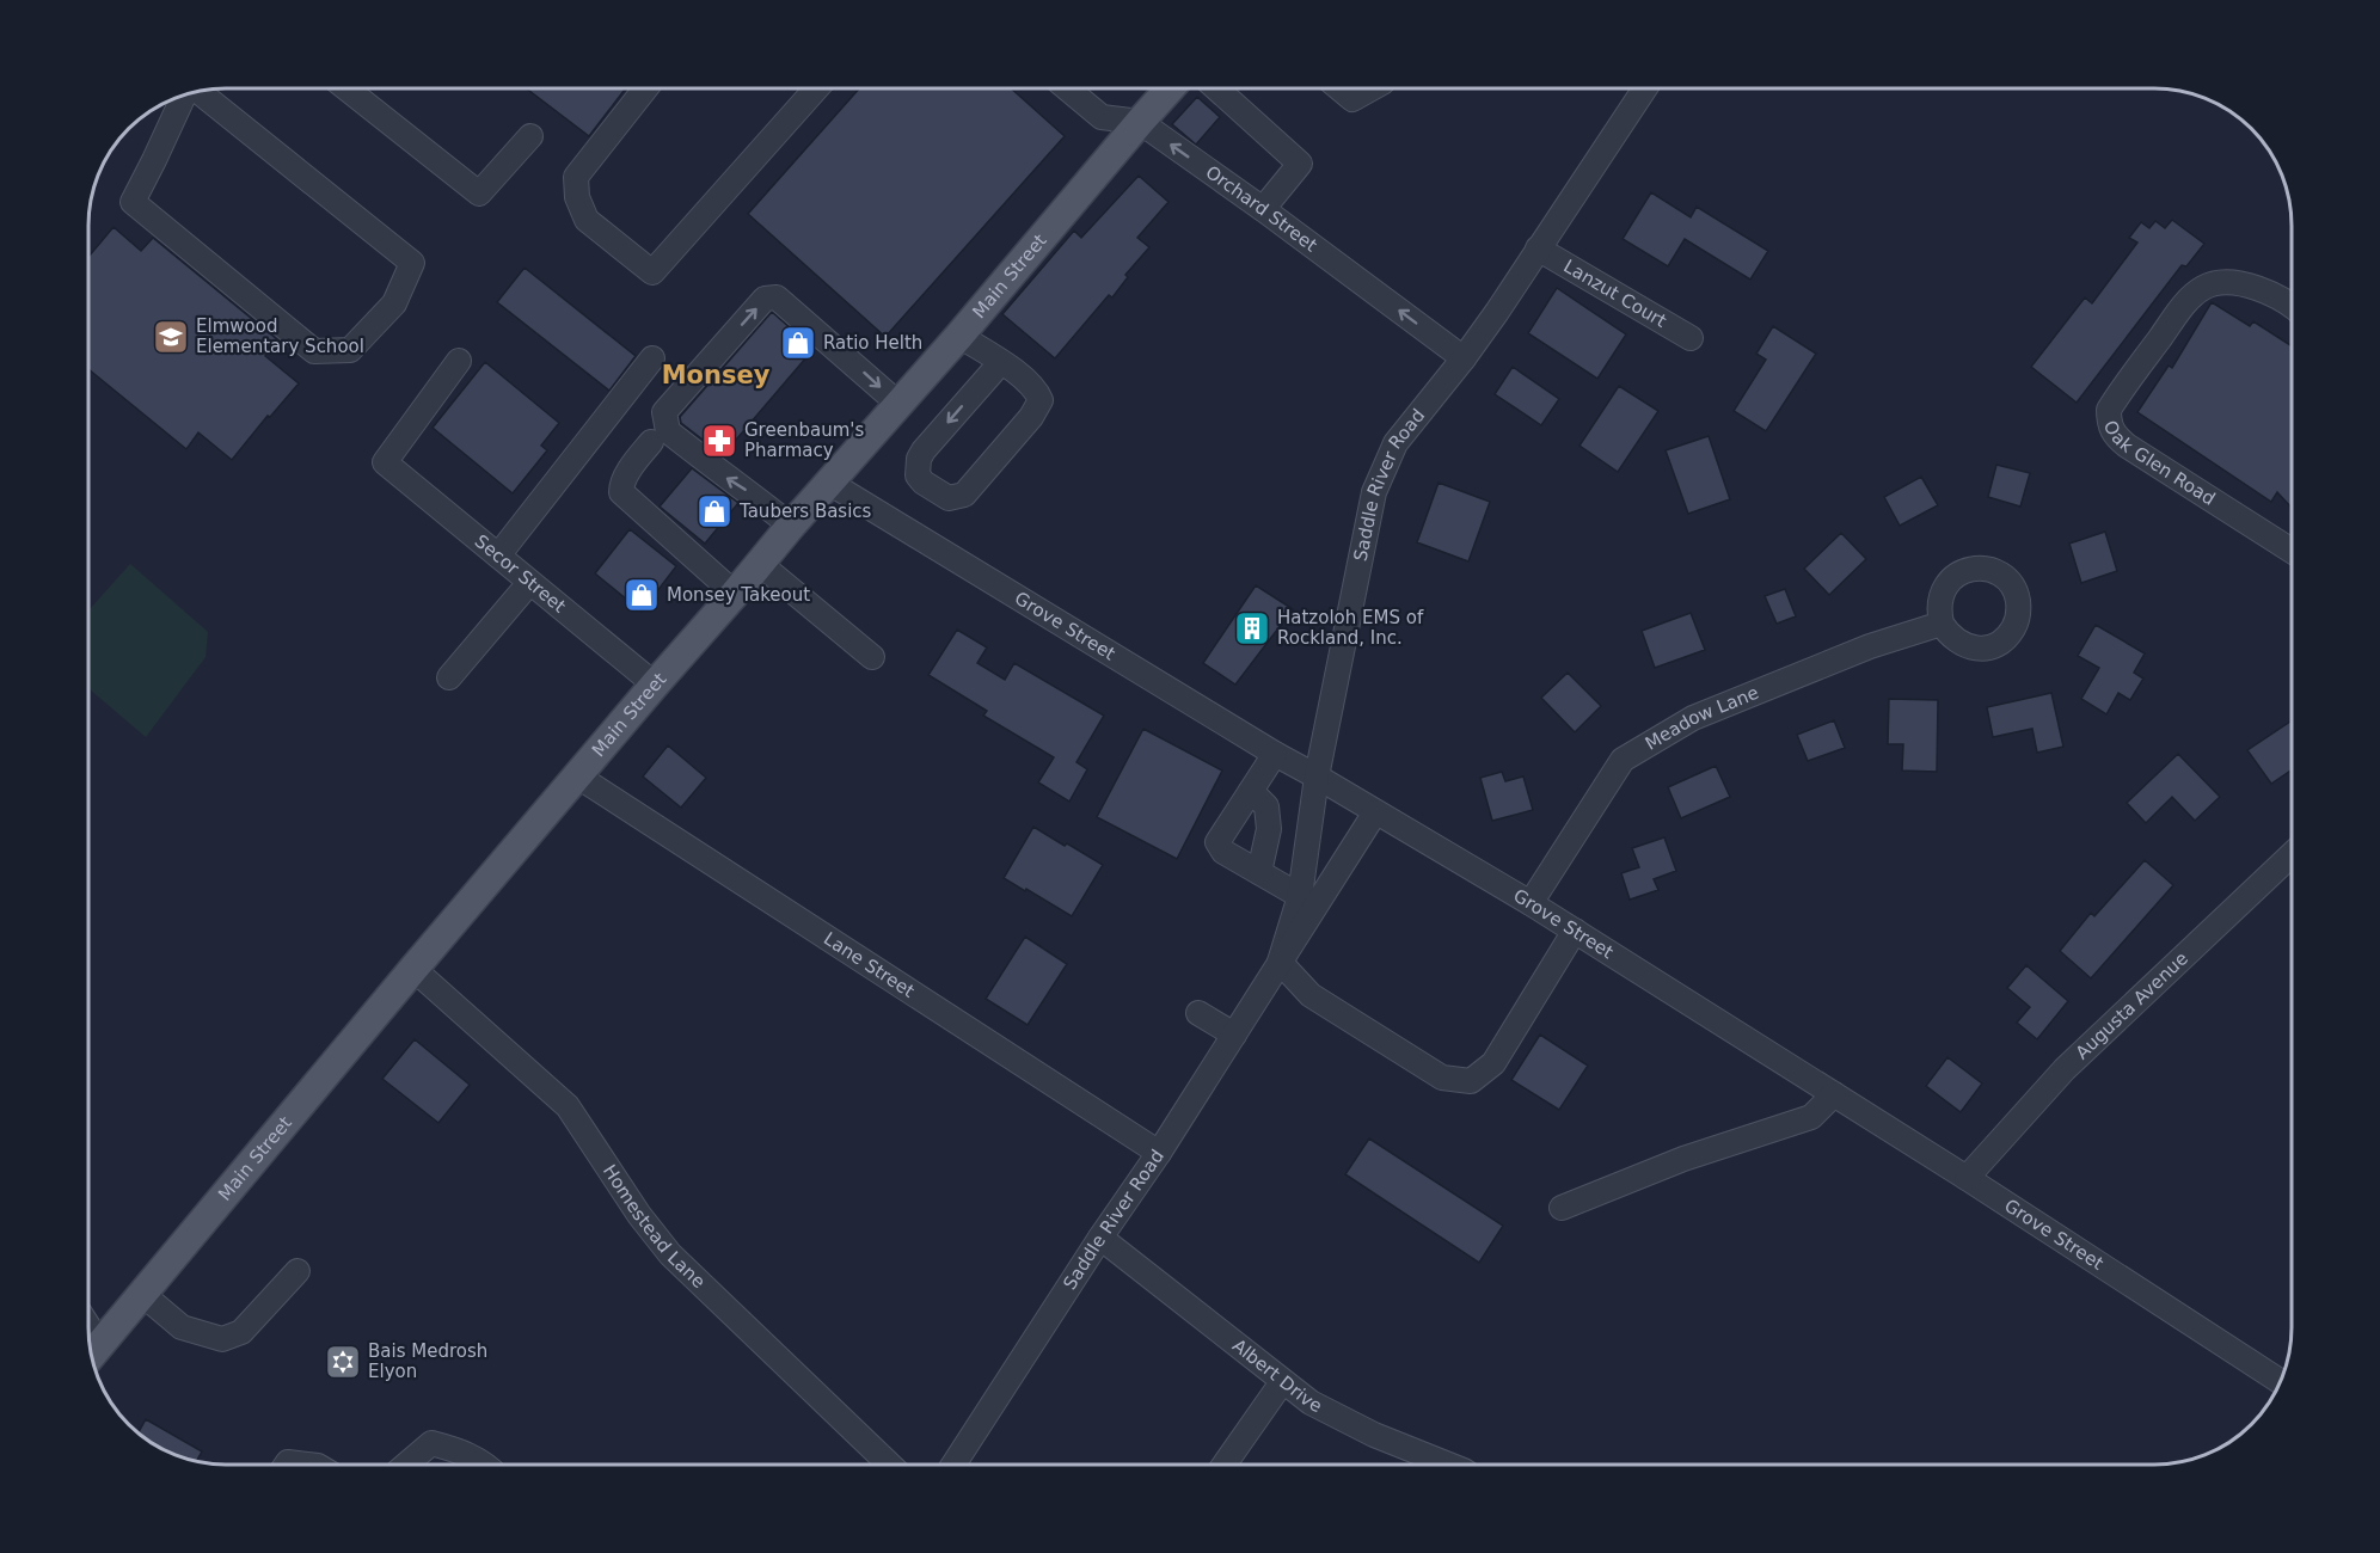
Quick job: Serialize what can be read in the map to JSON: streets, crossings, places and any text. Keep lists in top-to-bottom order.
{
  "streets": {
    "main road": ["Main Street"],
    "street": [
      "Orchard Street",
      "Lanzut Court",
      "Oak Glen Road",
      "Saddle River Road",
      "Secor Street",
      "Grove Street",
      "Meadow Lane",
      "Lane Street",
      "Augusta Avenue",
      "Homestead Lane",
      "Albert Drive"
    ]
  },
  "crossings": [
    ["Orchard Street", "Main Street"],
    ["Orchard Street", "Saddle River Road"],
    ["Main Street", "Secor Street"],
    ["Main Street", "Grove Street"],
    ["Main Street", "Lane Street"],
    ["Main Street", "Homestead Lane"],
    ["Lanzut Court", "Saddle River Road"],
    ["Saddle River Road", "Grove Street"],
    ["Saddle River Road", "Lane Street"],
    ["Saddle River Road", "Albert Drive"],
    ["Grove Street", "Meadow Lane"],
    ["Grove Street", "Augusta Avenue"]
  ],
  "one_way": ["Orchard Street"],
  "districts": ["Monsey"],
  "places": {
    "school or university": ["Elmwood Elementary School"],
    "shop": ["Ratio Helth", "Taubers Basics", "Monsey Takeout"],
    "pharmacy": ["Greenbaum's Pharmacy"],
    "building": ["Hatzoloh EMS of Rockland, Inc."],
    "synagogue": ["Bais Medrosh Elyon"]
  }
}
